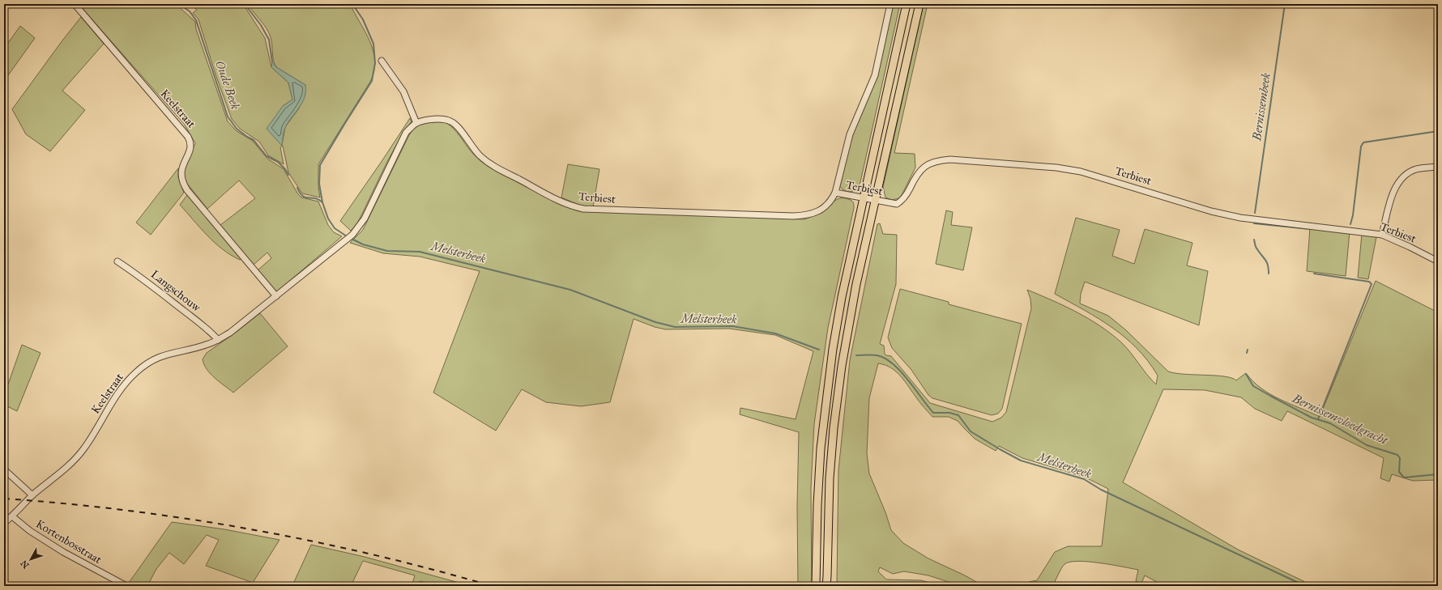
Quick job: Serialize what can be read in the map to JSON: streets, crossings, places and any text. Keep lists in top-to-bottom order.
{
  "streets": {
    "street": [
      "Keelstraat",
      "Terbiest",
      "Langschouw",
      "Kortenbosstraat"
    ]
  },
  "crossings": [
    ["Keelstraat", "Terbiest"],
    ["Keelstraat", "Langschouw"],
    ["Keelstraat", "Kortenbosstraat"]
  ],
  "water": [
    "Oude Beek",
    "Bernissembeek",
    "Melsterbeek",
    "Bernissemvloedgracht"
  ],
  "north": "bottom left"
}
